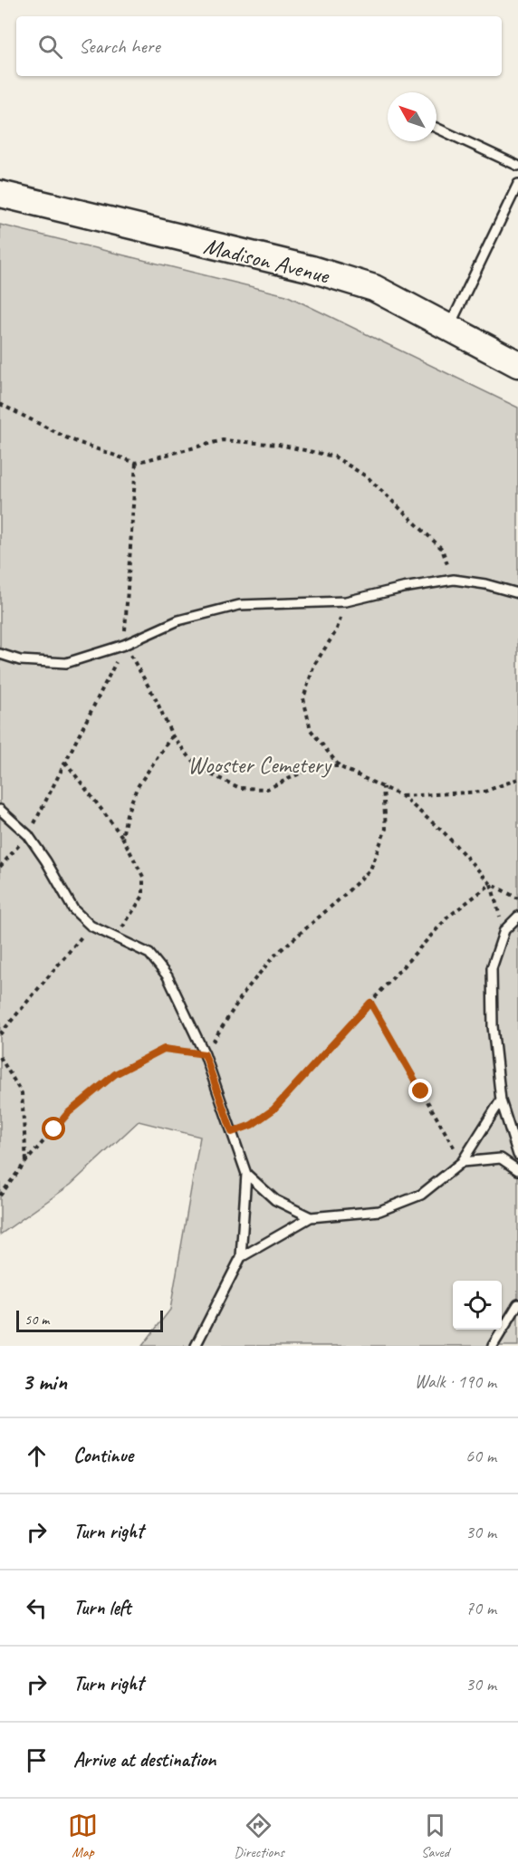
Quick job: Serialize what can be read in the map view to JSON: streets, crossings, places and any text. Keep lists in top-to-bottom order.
{
  "streets": {
    "main road": ["Madison Avenue"]
  },
  "parks": ["Wooster Cemetery"],
  "scale_bar": "50 m",
  "north": "top left",
  "page": {
    "search": "Search here",
    "scale": "50 m",
    "heading": ["3 min", "Walk · 190 m"],
    "list": [
      ["Continue", "60 m"],
      ["Turn right", "30 m"],
      ["Turn left", "70 m"],
      ["Turn right", "30 m"],
      "Arrive at destination"
    ],
    "nav": ["Map", "Directions", "Saved"]
  }
}
